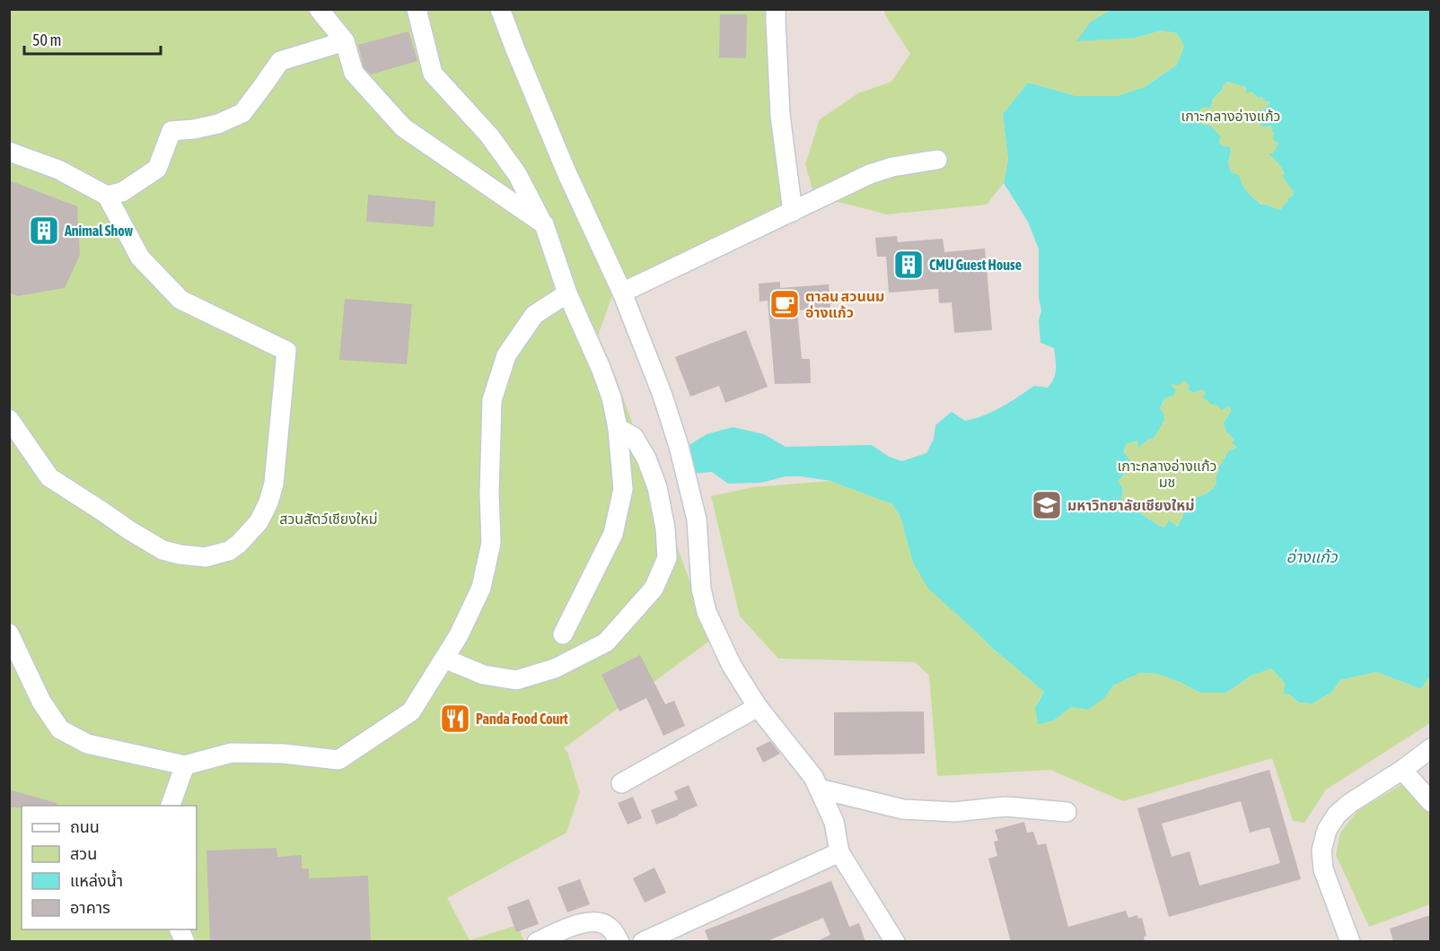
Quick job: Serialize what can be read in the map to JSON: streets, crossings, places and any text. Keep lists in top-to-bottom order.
{
  "water": ["อ่างแก้ว"],
  "parks": ["เกาะกลางอ่างแก้ว", "เกาะกลางอ่างแก้ว มช", "สวนสัตว์เชียงใหม่"],
  "places": {
    "building": ["Animal Show", "CMU Guest House"],
    "cafe": ["ตาลน สวนนม อ่างแก้ว"],
    "school or university": ["มหาวิทยาลัยเชียงใหม่"],
    "restaurant": ["Panda Food Court"]
  },
  "legend": [
    "ถนน",
    "สวน",
    "แหล่งน้ำ",
    "อาคาร"
  ],
  "scale_bar": "50 m"
}
